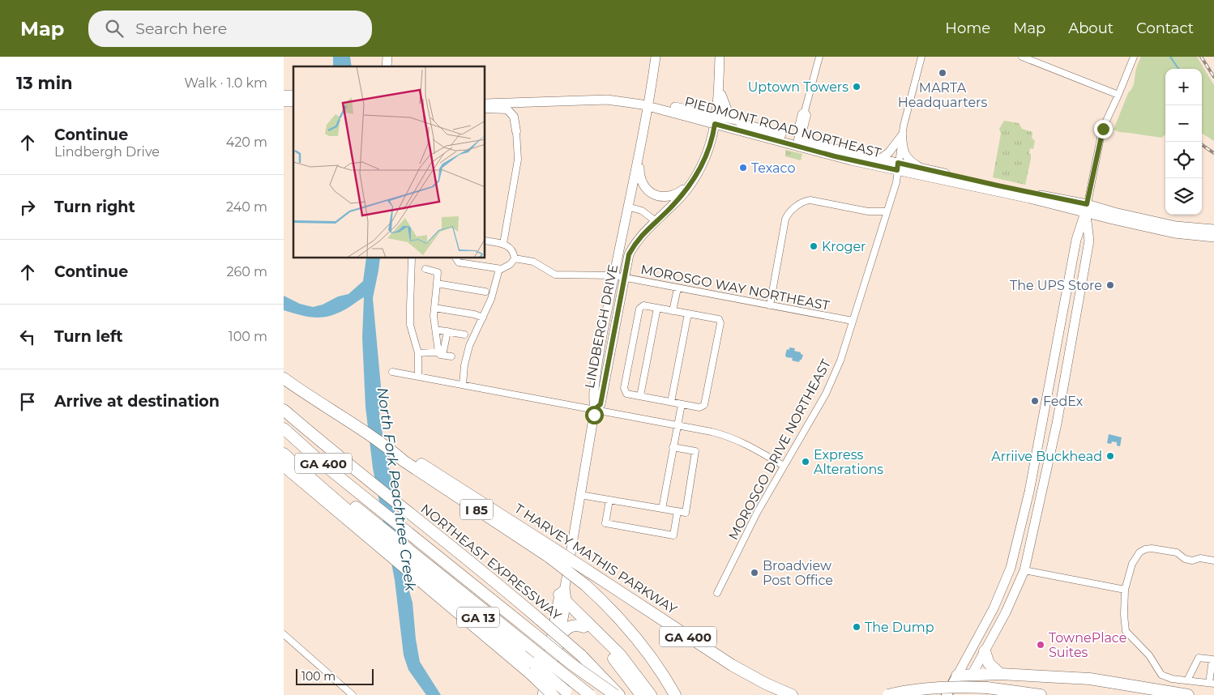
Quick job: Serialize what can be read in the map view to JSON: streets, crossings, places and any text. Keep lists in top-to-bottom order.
{
  "streets": {
    "highway": [
      "GA 400",
      "I 85",
      "T HARVEY MATHIS PARKWAY",
      "NORTHEAST EXPRESSWAY",
      "GA 13"
    ],
    "main road": ["PIEDMONT ROAD NORTHEAST", "LINDBERGH DRIVE"],
    "street": ["MOROSGO WAY NORTHEAST", "MOROSGO DRIVE NORTHEAST"]
  },
  "crossings": [
    ["PIEDMONT ROAD NORTHEAST", "LINDBERGH DRIVE"],
    ["PIEDMONT ROAD NORTHEAST", "MOROSGO DRIVE NORTHEAST"],
    ["MOROSGO WAY NORTHEAST", "LINDBERGH DRIVE"],
    ["MOROSGO WAY NORTHEAST", "MOROSGO DRIVE NORTHEAST"],
    ["I 85", "T HARVEY MATHIS PARKWAY"]
  ],
  "water": ["North Fork Peachtree Creek"],
  "places": [
    "MARTA Headquarters",
    "Uptown Towers",
    "Texaco",
    "Kroger",
    "The UPS Store",
    "FedEx",
    "Arriive Buckhead",
    "Express Alterations",
    "Broadview Post Office",
    "The Dump",
    "TownePlace Suites"
  ],
  "scale_bar": "100 m",
  "page": {
    "header": "Map",
    "search": "Search here",
    "nav": [
      "Home",
      "Map",
      "About",
      "Contact"
    ],
    "heading": ["13 min", "Walk · 1.0 km"],
    "map_buttons": ["+", "−"],
    "list": [
      ["Continue", "Lindbergh Drive", "420 m"],
      ["Turn right", "240 m"],
      ["Continue", "260 m"],
      ["Turn left", "100 m"],
      "Arrive at destination"
    ],
    "scale": "100 m"
  }
}
